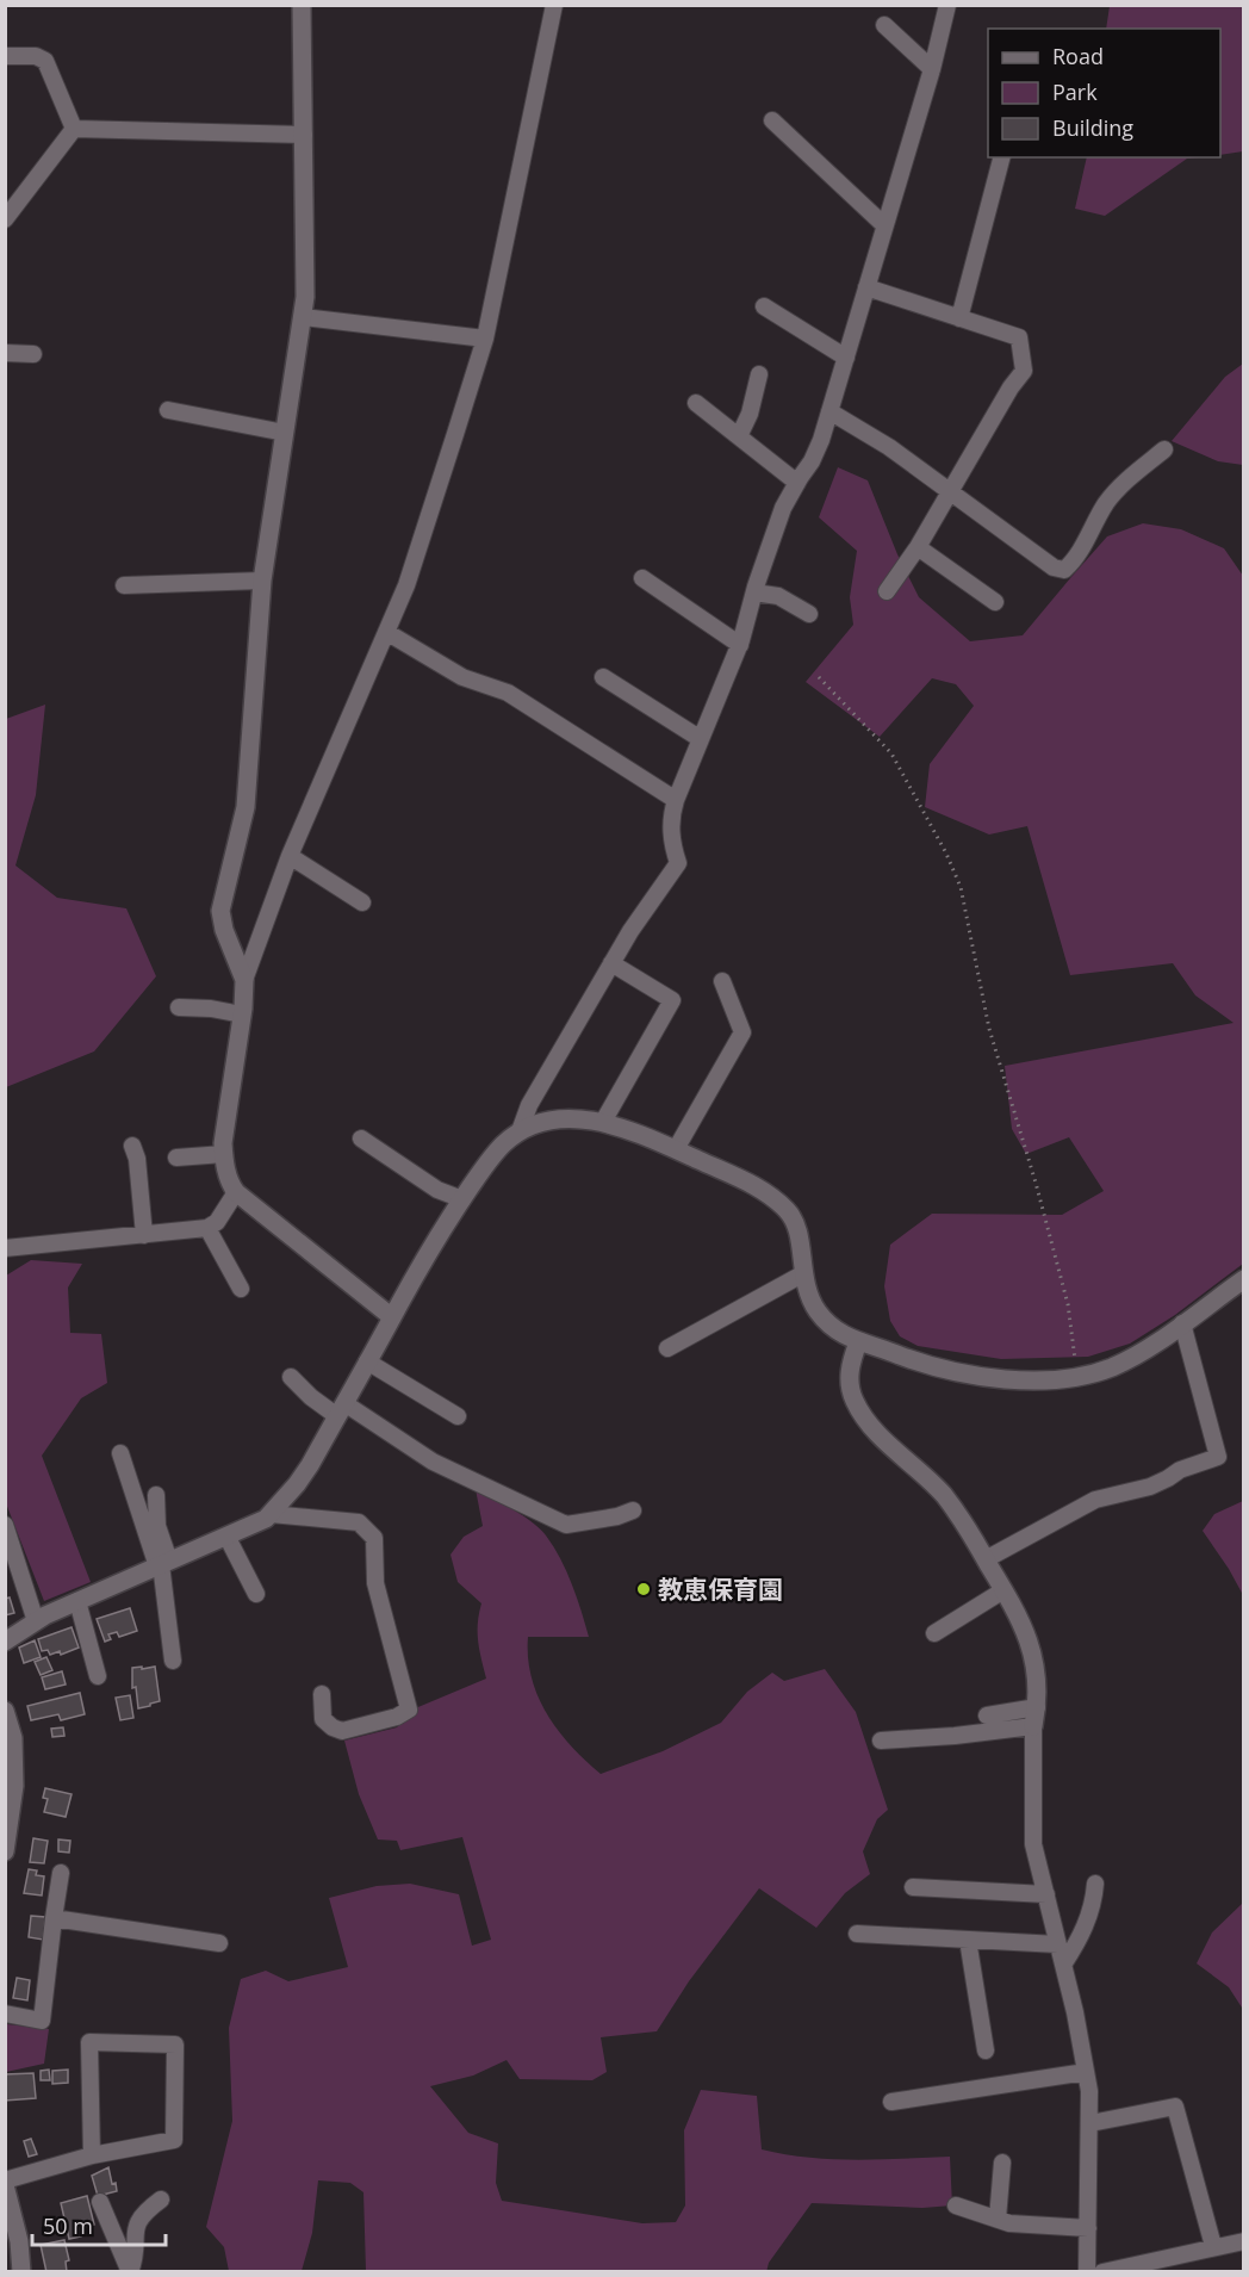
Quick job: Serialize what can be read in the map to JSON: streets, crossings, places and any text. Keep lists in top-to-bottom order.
{
  "places": ["教恵保育園"],
  "legend": ["Road", "Park", "Building"],
  "scale_bar": "50 m"
}
